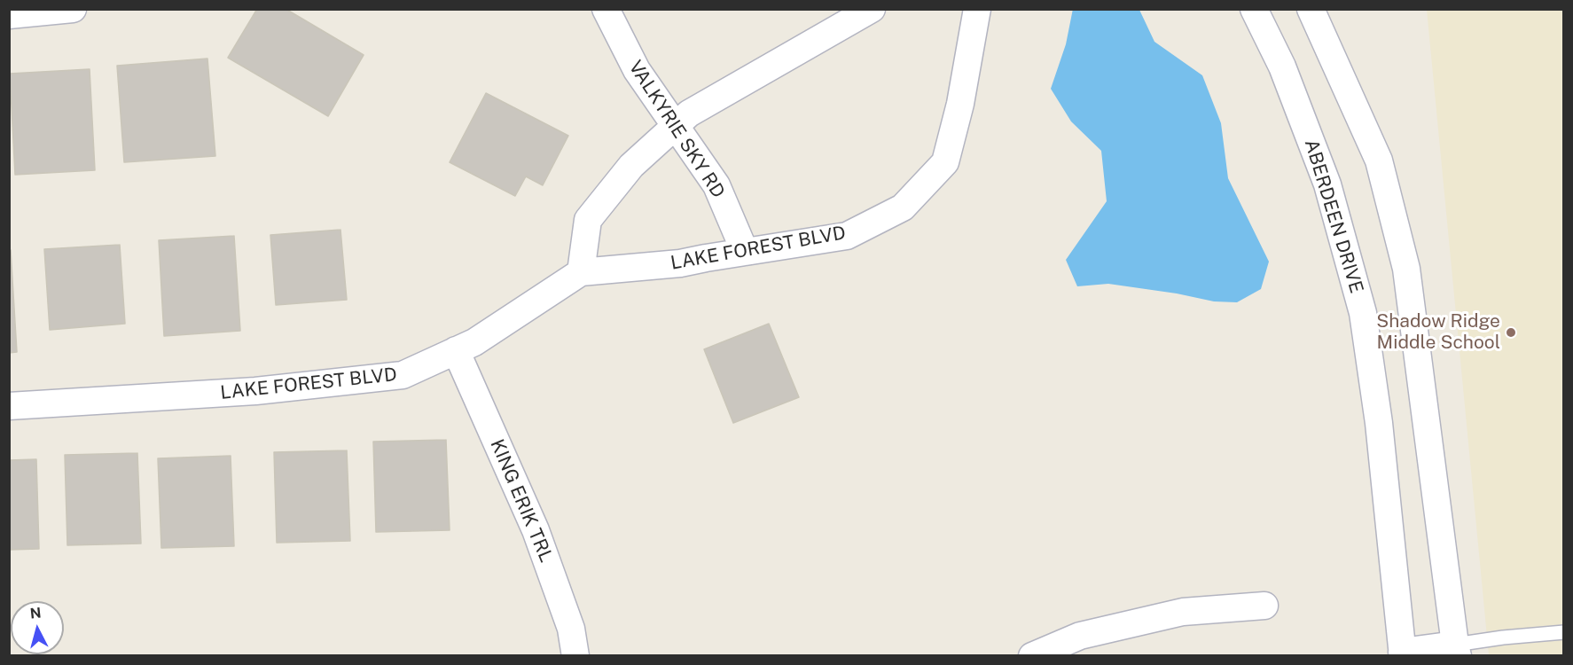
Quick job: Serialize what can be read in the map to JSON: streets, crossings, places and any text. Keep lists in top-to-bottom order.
{
  "streets": {
    "street": [
      "VALKYRIE SKY RD",
      "ABERDEEN DRIVE",
      "LAKE FOREST BLVD",
      "KING ERIK TRL"
    ]
  },
  "crossings": [
    ["VALKYRIE SKY RD", "LAKE FOREST BLVD"],
    ["LAKE FOREST BLVD", "KING ERIK TRL"]
  ],
  "places": ["Shadow Ridge Middle School"],
  "north": "top"
}
